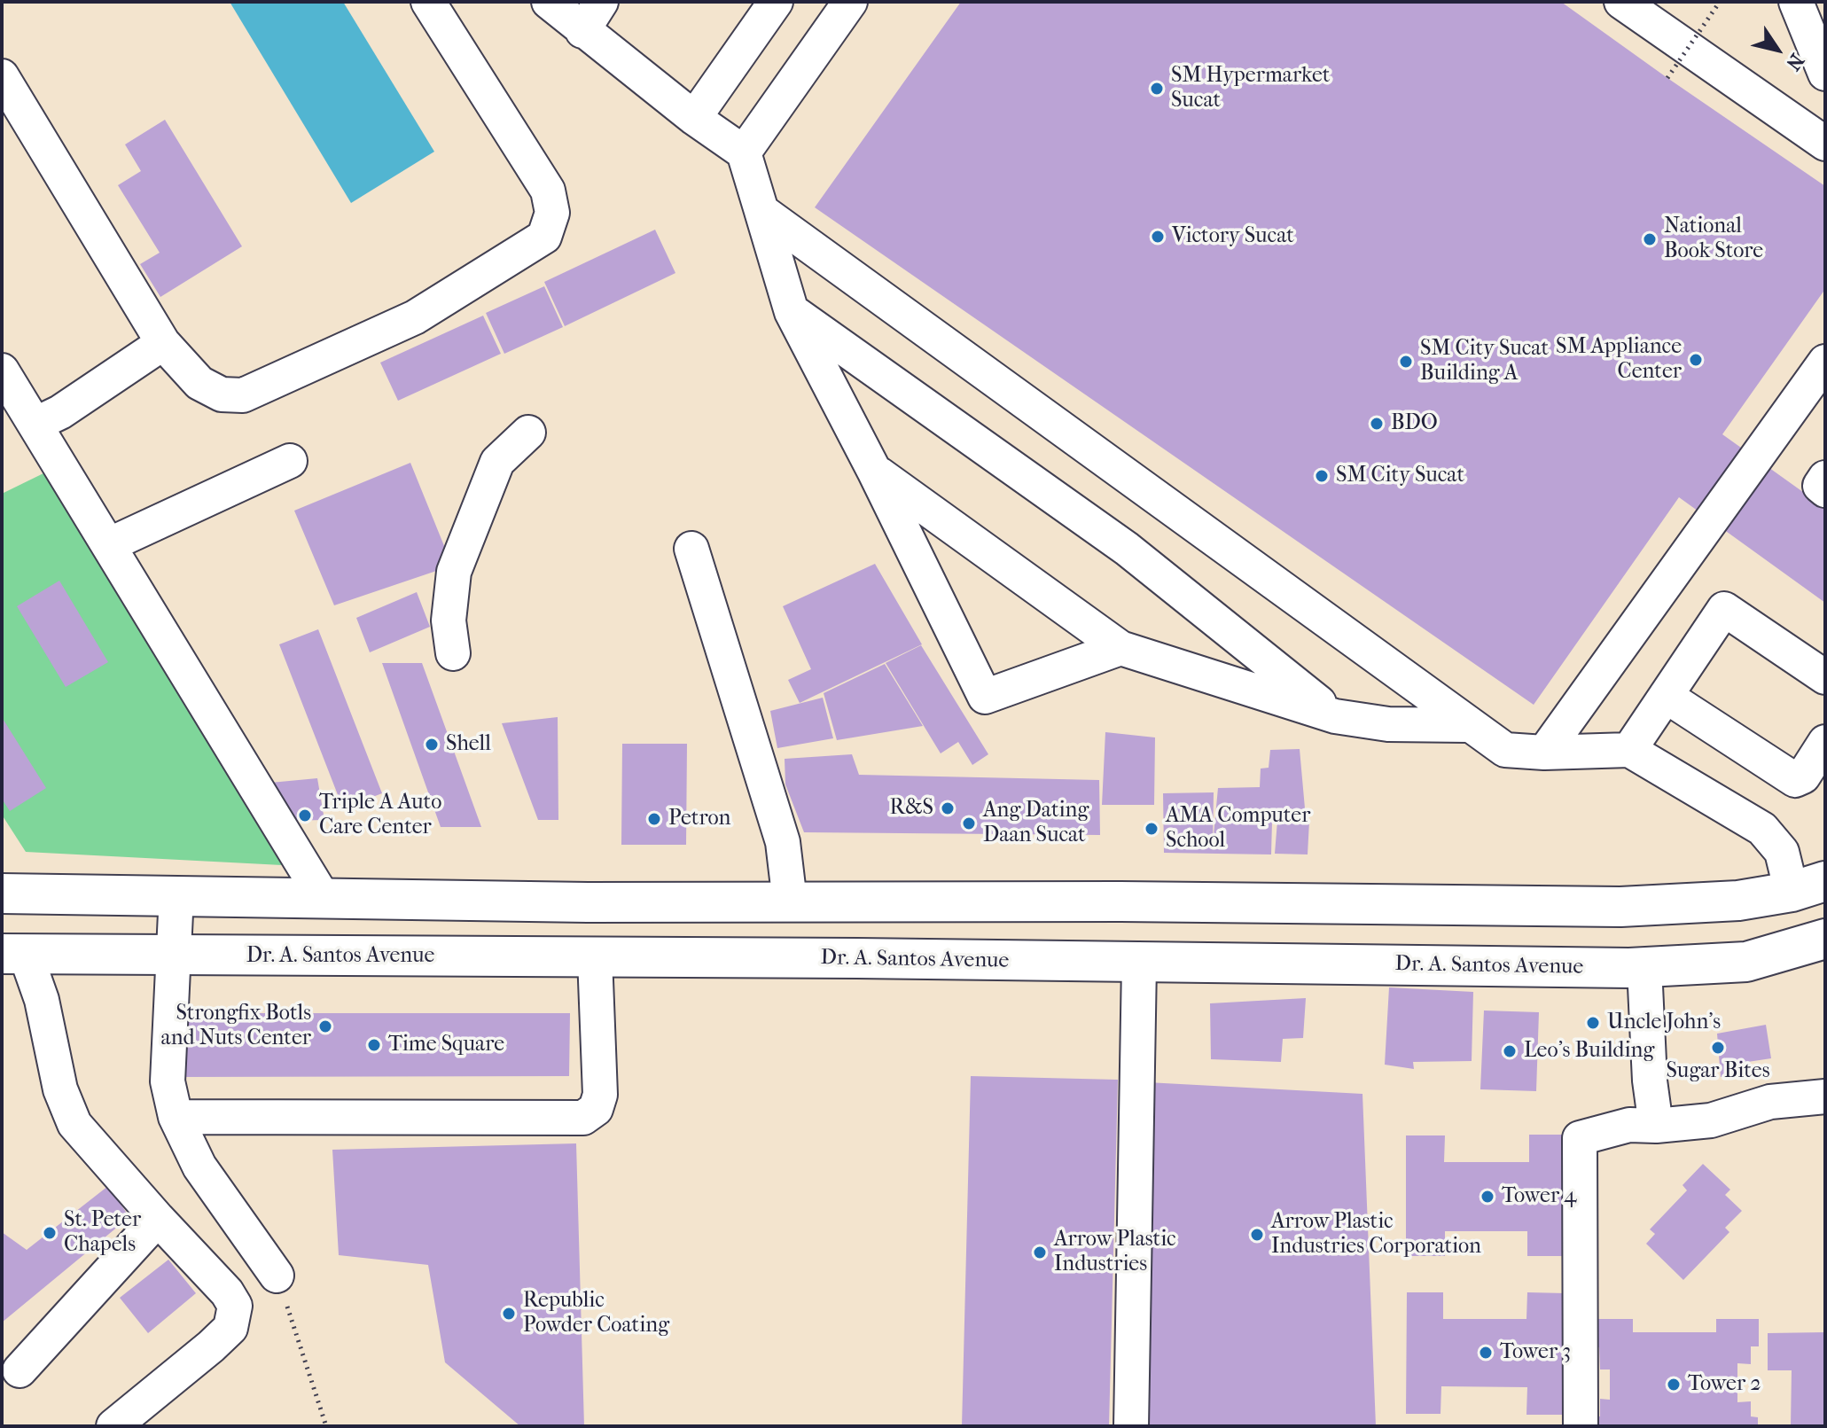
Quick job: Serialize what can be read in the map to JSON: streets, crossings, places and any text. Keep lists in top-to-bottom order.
{
  "streets": {
    "main road": ["Dr. A. Santos Avenue"]
  },
  "places": [
    "SM Hypermarket Sucat",
    "Victory Sucat",
    "National Book Store",
    "SM Appliance Center",
    "SM City Sucat Building A",
    "BDO",
    "SM City Sucat",
    "Shell",
    "R&S",
    "Triple A Auto Care Center",
    "Petron",
    "Ang Dating Daan Sucat",
    "AMA Computer School",
    "Uncle John's",
    "Strongfix Botls and Nuts Center",
    "Time Square",
    "Sugar Bites",
    "Leo's Building",
    "Tower 4",
    "St. Peter Chapels",
    "Arrow Plastic Industries Corporation",
    "Arrow Plastic Industries",
    "Republic Powder Coating",
    "Tower 3",
    "Tower 2"
  ],
  "north": "bottom right"
}
